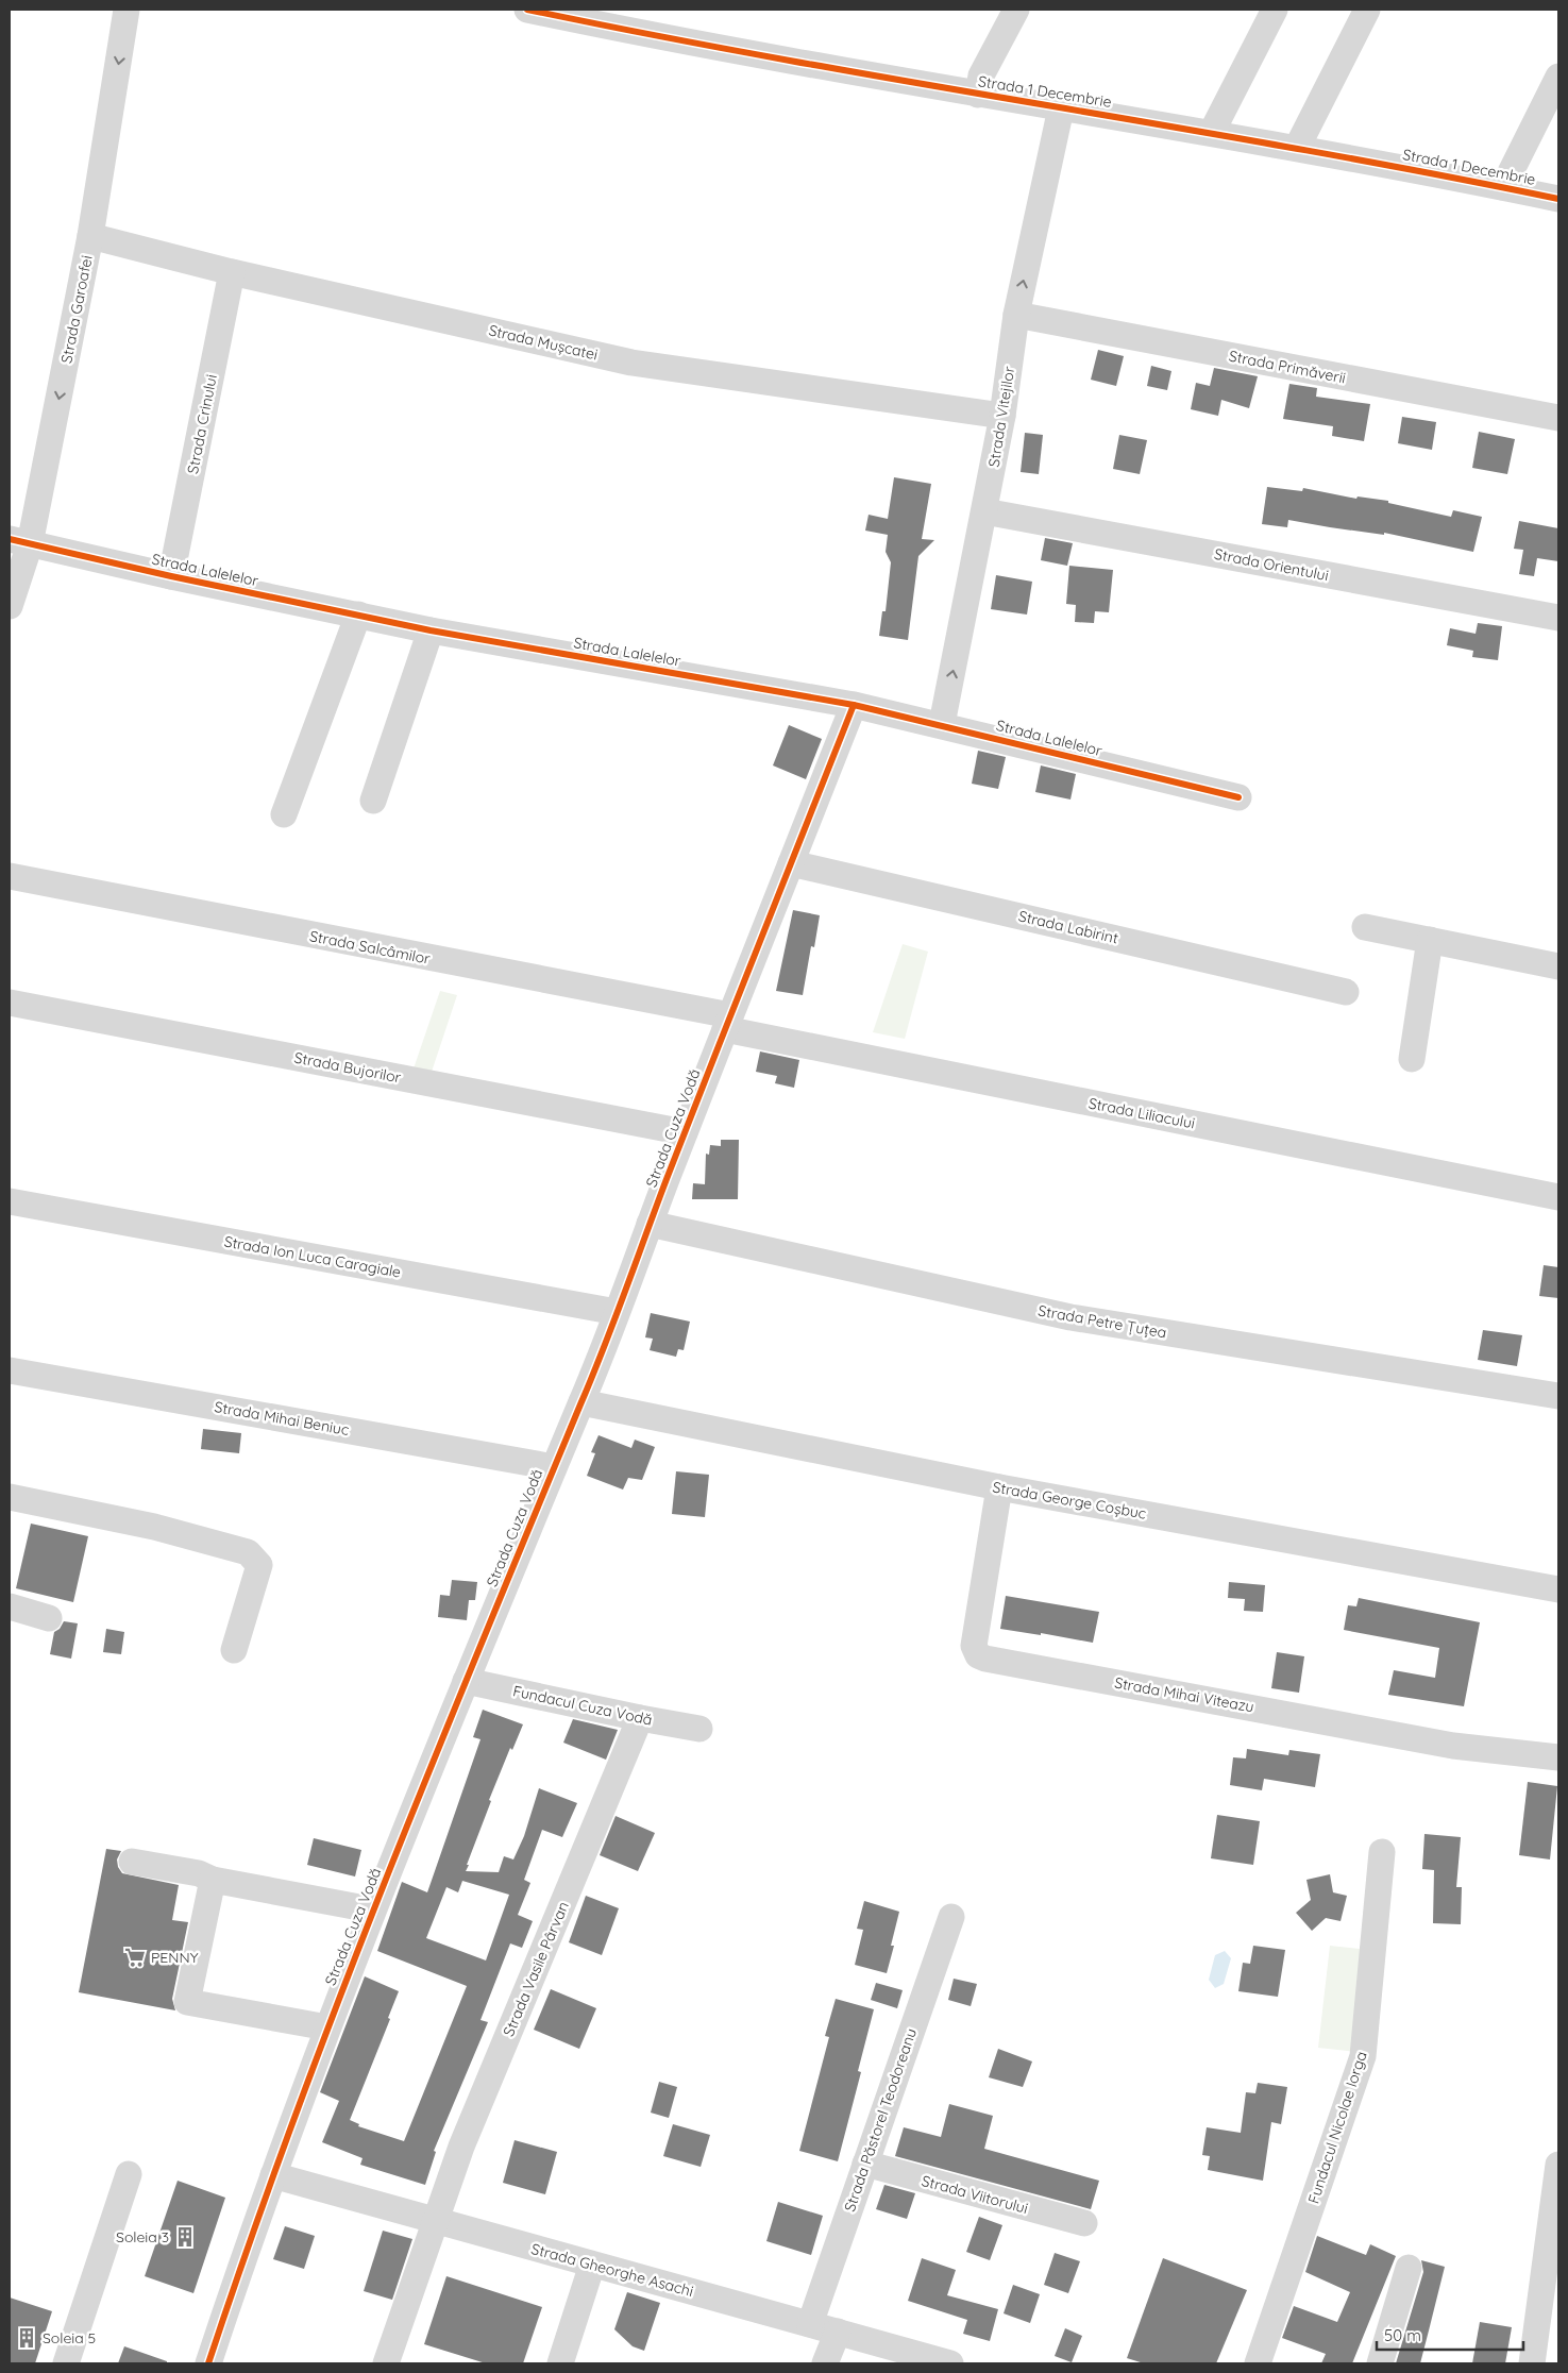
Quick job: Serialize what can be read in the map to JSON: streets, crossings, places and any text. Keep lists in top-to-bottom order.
{
  "streets": {
    "street": [
      "Strada 1 Decembrie",
      "Strada Garoafei",
      "Strada Mușcatei",
      "Strada Primăverii",
      "Strada Vitejilor",
      "Strada Crinului",
      "Strada Orientului",
      "Strada Lalelelor",
      "Strada Labirint",
      "Strada Salcâmilor",
      "Strada Bujorilor",
      "Strada Liliacului",
      "Strada Cuza Vodă",
      "Strada Ion Luca Caragiale",
      "Strada Petre Țuțea",
      "Strada Mihai Beniuc",
      "Strada George Coșbuc",
      "Strada Mihai Viteazu",
      "Fundacul Cuza Vodă",
      "Strada Vasile Pârvan",
      "Strada Păstorel Teodoreanu",
      "Fundacul Nicolae Iorga",
      "Strada Viitorului",
      "Strada Gheorghe Asachi"
    ]
  },
  "crossings": [
    ["Strada 1 Decembrie", "Strada Vitejilor"],
    ["Strada Garoafei", "Strada Mușcatei"],
    ["Strada Garoafei", "Strada Lalelelor"],
    ["Strada Mușcatei", "Strada Vitejilor"],
    ["Strada Mușcatei", "Strada Crinului"],
    ["Strada Primăverii", "Strada Vitejilor"],
    ["Strada Vitejilor", "Strada Orientului"],
    ["Strada Vitejilor", "Strada Lalelelor"],
    ["Strada Crinului", "Strada Lalelelor"],
    ["Strada Lalelelor", "Strada Cuza Vodă"],
    ["Strada Labirint", "Strada Cuza Vodă"],
    ["Strada Salcâmilor", "Strada Liliacului"],
    ["Strada Salcâmilor", "Strada Cuza Vodă"],
    ["Strada Bujorilor", "Strada Cuza Vodă"],
    ["Strada Liliacului", "Strada Cuza Vodă"],
    ["Strada Cuza Vodă", "Strada Ion Luca Caragiale"],
    ["Strada Cuza Vodă", "Strada Petre Țuțea"],
    ["Strada Cuza Vodă", "Strada Mihai Beniuc"],
    ["Strada Cuza Vodă", "Strada George Coșbuc"],
    ["Strada Cuza Vodă", "Fundacul Cuza Vodă"],
    ["Strada Cuza Vodă", "Strada Gheorghe Asachi"],
    ["Strada George Coșbuc", "Strada Mihai Viteazu"],
    ["Fundacul Cuza Vodă", "Strada Vasile Pârvan"],
    ["Strada Vasile Pârvan", "Strada Gheorghe Asachi"],
    ["Strada Păstorel Teodoreanu", "Strada Viitorului"],
    ["Strada Păstorel Teodoreanu", "Strada Gheorghe Asachi"]
  ],
  "one_way": ["Strada Garoafei", "Strada Vitejilor"],
  "places": {
    "supermarket": ["PENNY"],
    "building": ["Soleia 3", "Soleia 5"]
  },
  "scale_bar": "50 m"
}
